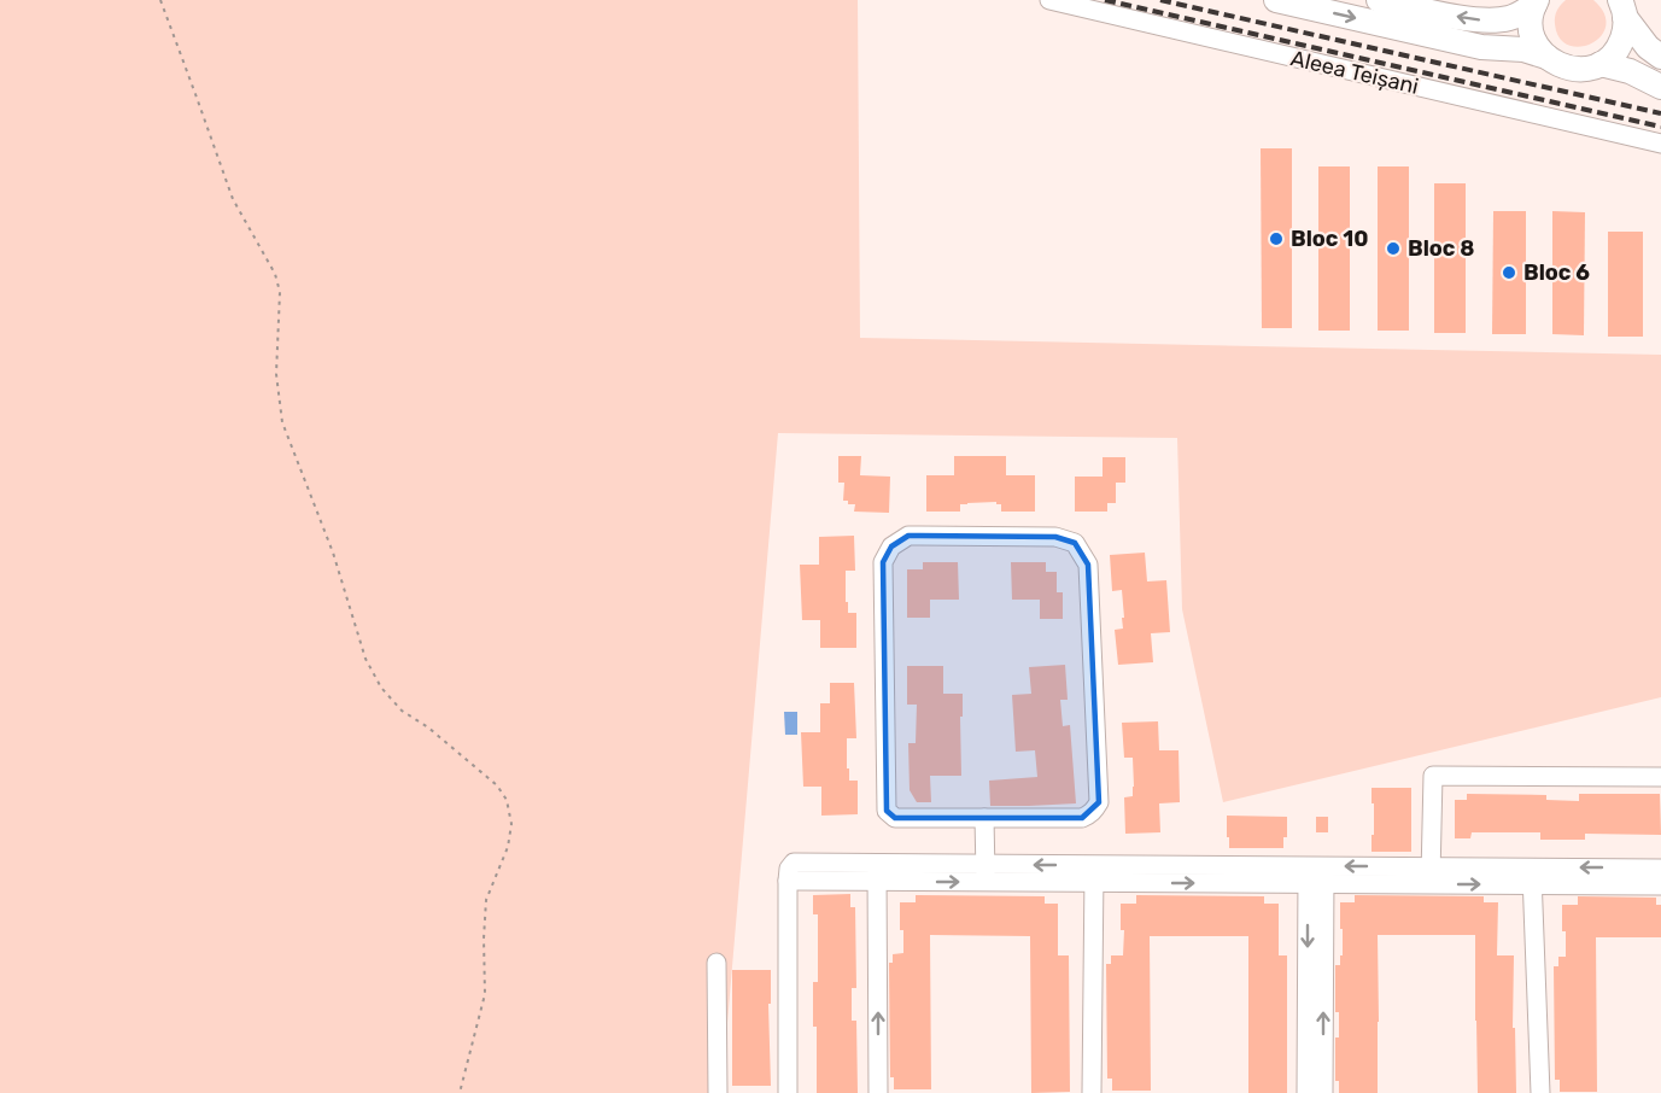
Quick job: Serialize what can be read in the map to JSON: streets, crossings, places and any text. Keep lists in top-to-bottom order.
{
  "streets": {
    "street": ["Aleea Teișani"]
  },
  "places": ["Bloc 10", "Bloc 8", "Bloc 6"]
}
